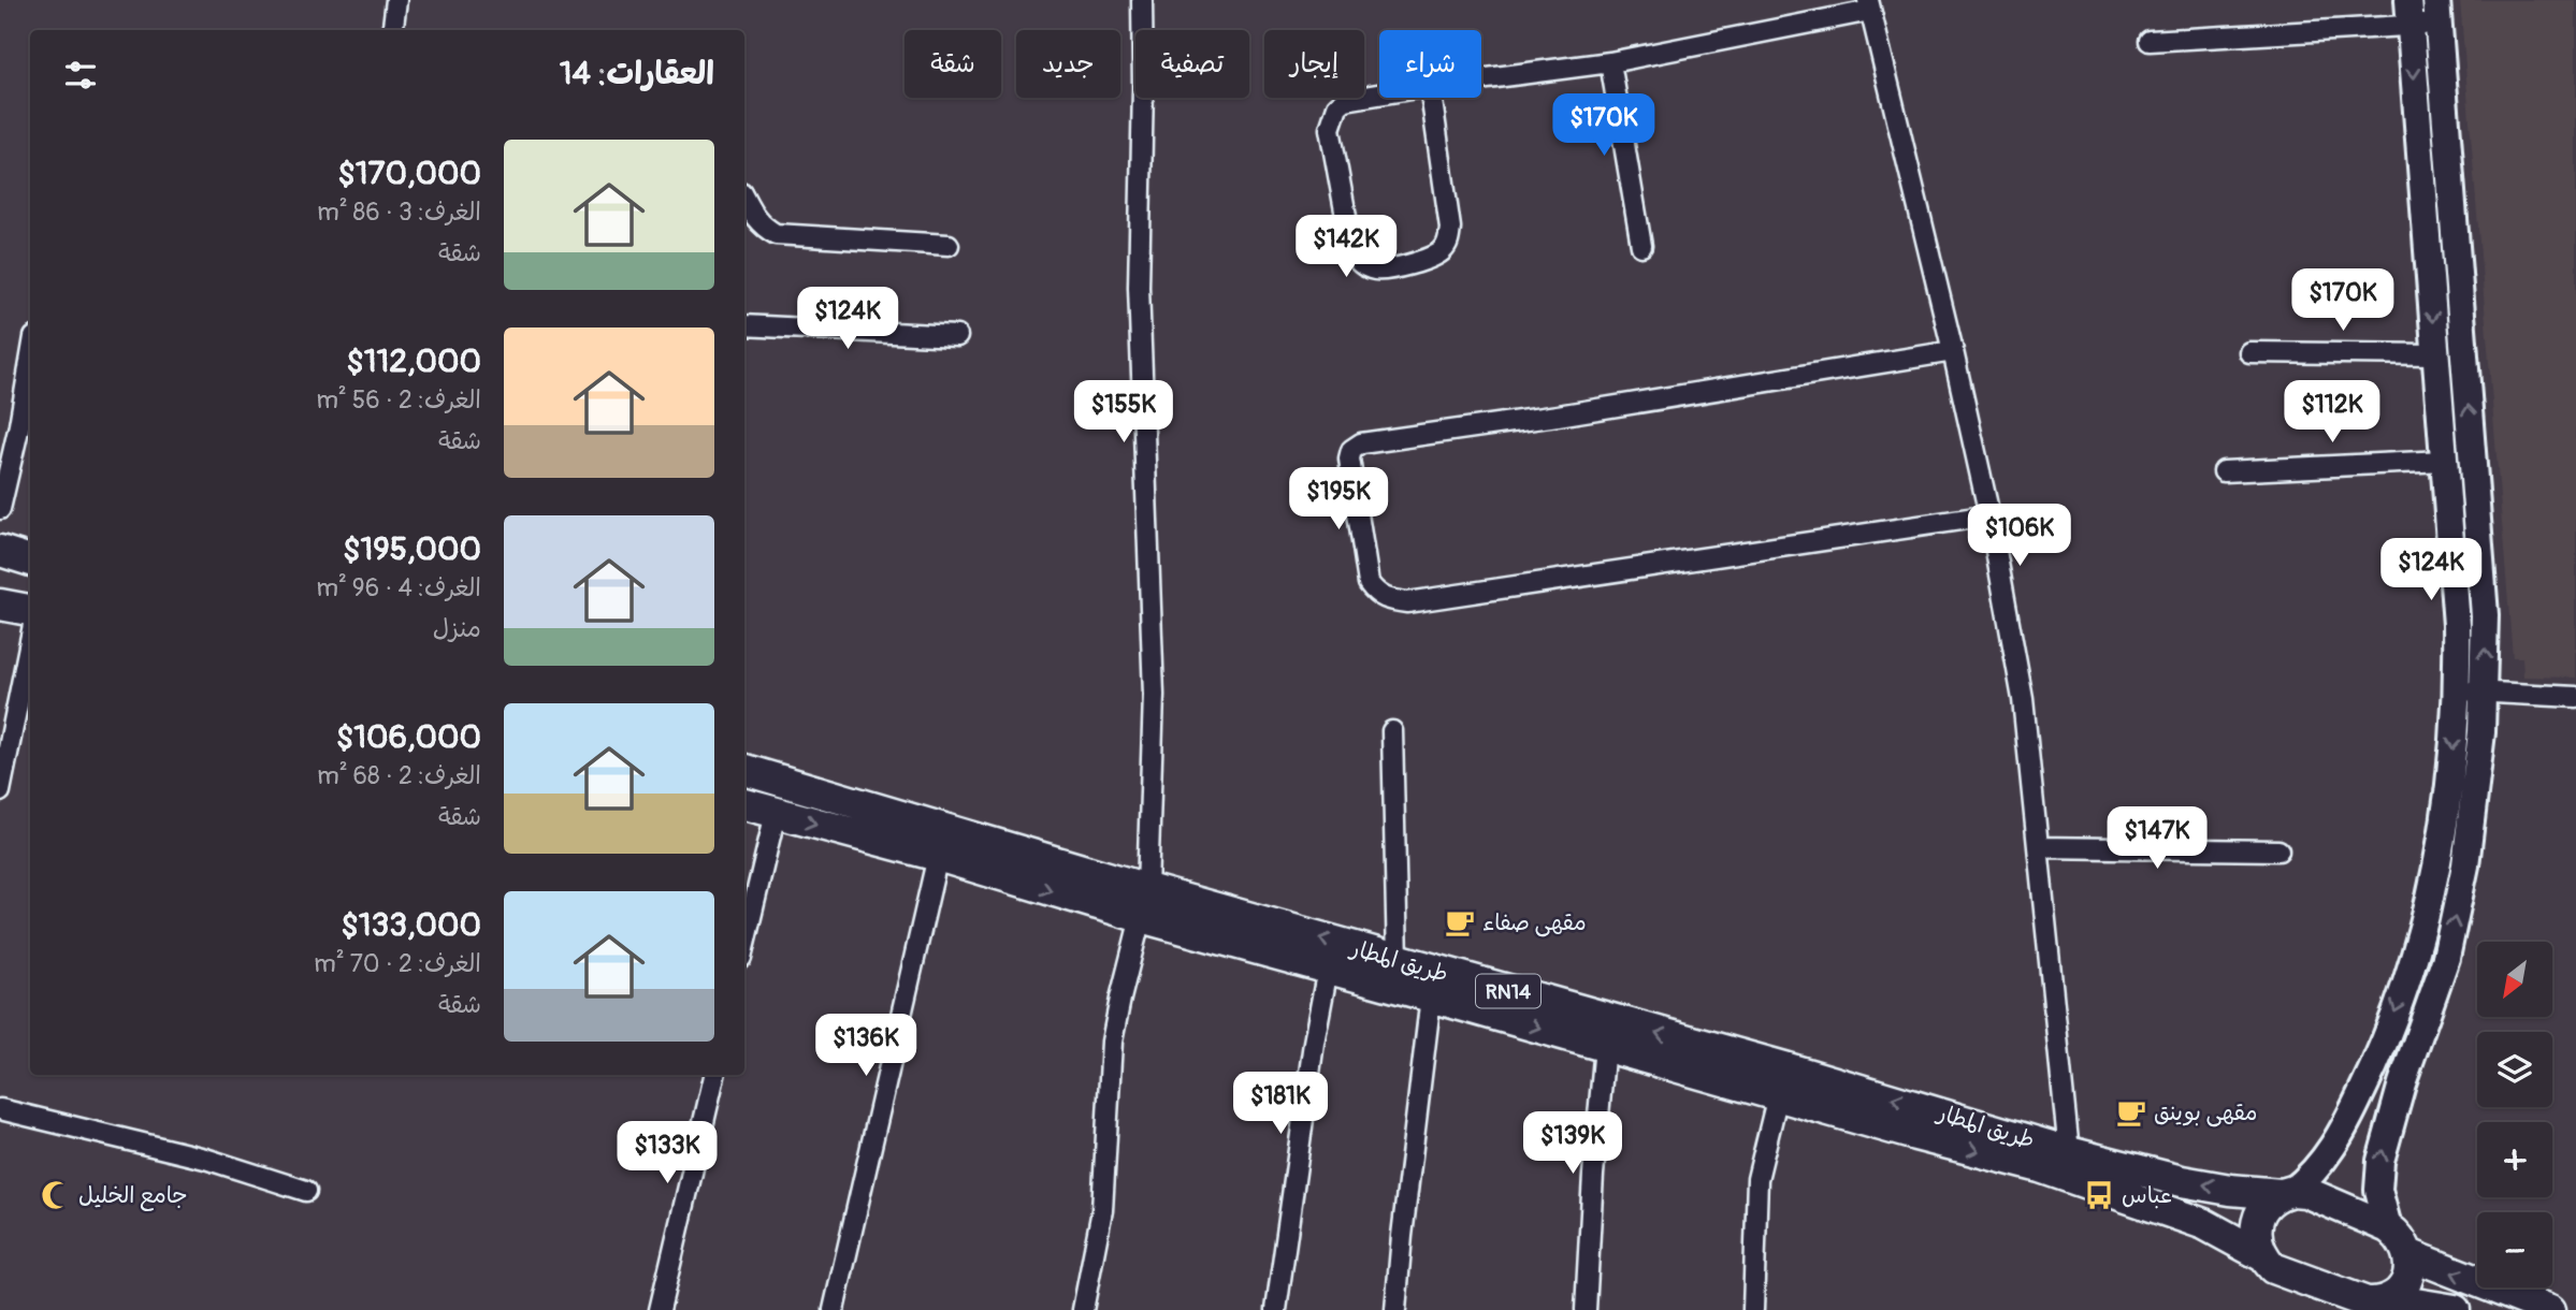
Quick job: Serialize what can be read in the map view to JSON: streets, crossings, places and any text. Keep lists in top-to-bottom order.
{
  "streets": {
    "main road": ["طريق المطار", "RN14"]
  },
  "crossings": [
    ["طريق المطار", "RN14"]
  ],
  "places": {
    "cafe": ["مقهى صفاء", "مقهى بوينق"],
    "mosque": ["جامع الخليل"],
    "bus stop": ["عباس"]
  },
  "north": "bottom left",
  "page": {
    "chip": [
      "شراء",
      "إيجار",
      "تصفية",
      "جديد",
      "شقة"
    ],
    "heading": "العقارات: 14",
    "price": [
      "$170K",
      "$142K",
      "$170K",
      "$124K",
      "$155K",
      "$112K",
      "$195K",
      "$106K",
      "$124K",
      "$147K",
      "$136K",
      "$181K",
      "$139K",
      "$133K"
    ],
    "list": [
      {
        "name": "$170,000",
        "note": "الغرف: 3 · 86 m² · شقة"
      },
      {
        "name": "$112,000",
        "note": "الغرف: 2 · 56 m² · شقة"
      },
      {
        "name": "$195,000",
        "note": "الغرف: 4 · 96 m² · منزل"
      },
      {
        "name": "$106,000",
        "note": "الغرف: 2 · 68 m² · شقة"
      },
      {
        "name": "$133,000",
        "note": "الغرف: 2 · 70 m² · شقة"
      }
    ],
    "map_buttons": ["+", "−"]
  }
}
